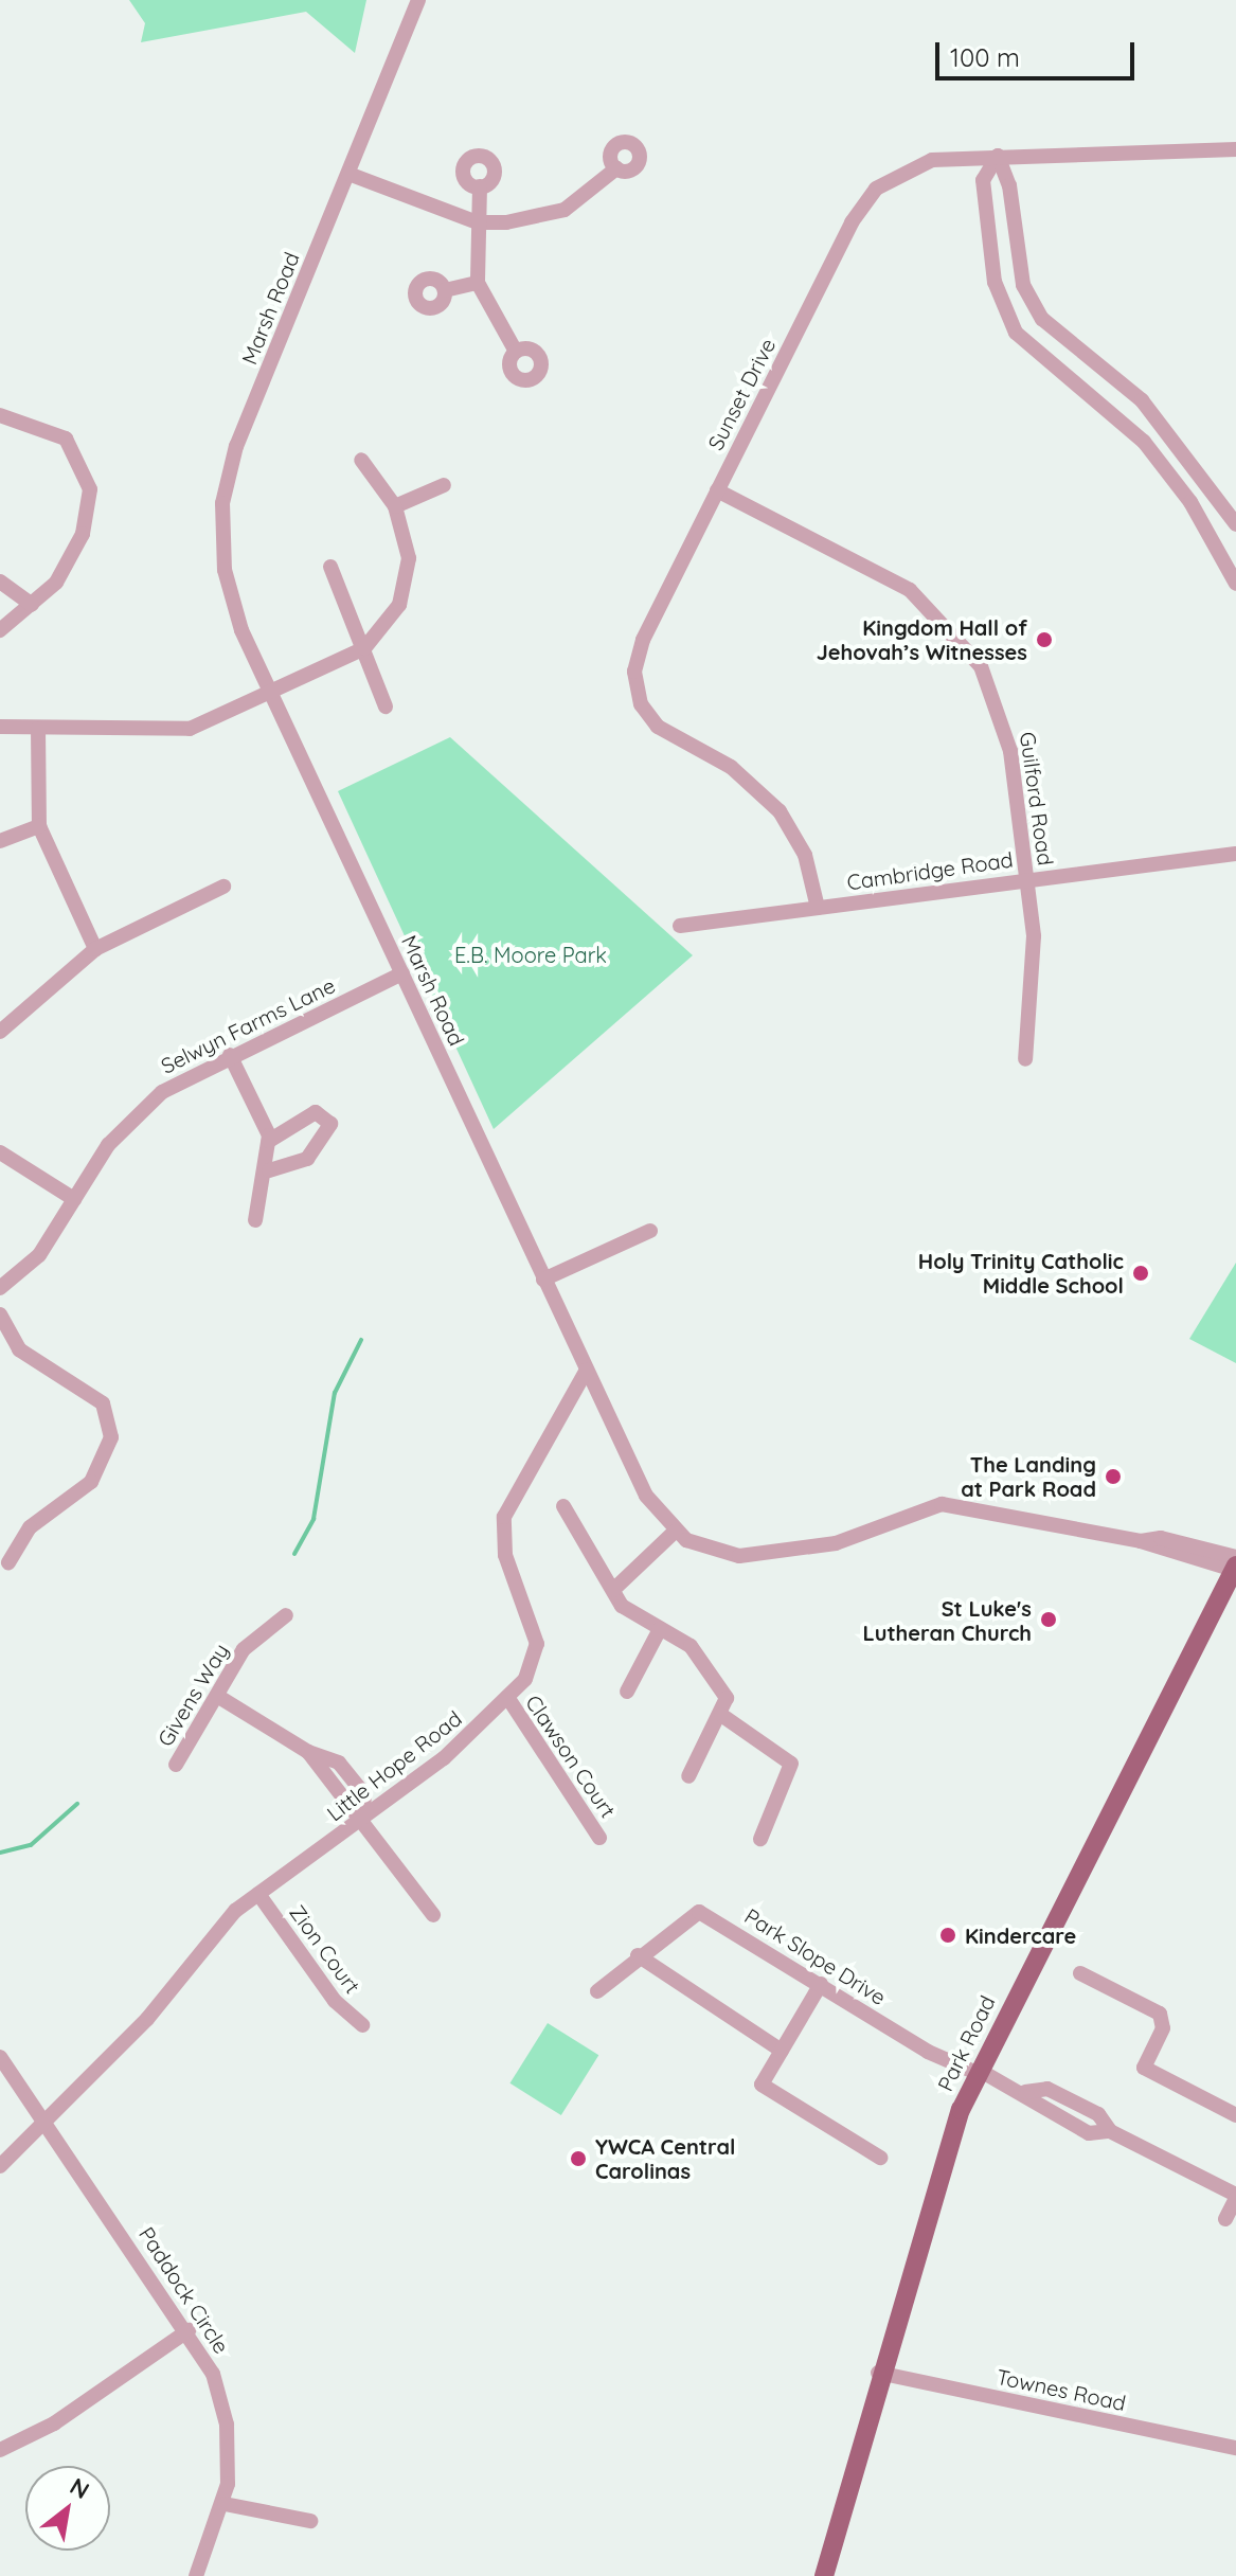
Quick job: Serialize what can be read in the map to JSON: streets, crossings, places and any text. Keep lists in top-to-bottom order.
{
  "streets": {
    "main road": ["Park Road"],
    "street": [
      "Marsh Road",
      "Sunset Drive",
      "Guilford Road",
      "Cambridge Road",
      "Selwyn Farms Lane",
      "Givens Way",
      "Clawson Court",
      "Little Hope Road",
      "Zion Court",
      "Park Slope Drive",
      "Paddock Circle",
      "Townes Road"
    ]
  },
  "crossings": [
    ["Marsh Road", "Selwyn Farms Lane"],
    ["Marsh Road", "Little Hope Road"],
    ["Marsh Road", "Park Road"],
    ["Sunset Drive", "Guilford Road"],
    ["Sunset Drive", "Cambridge Road"],
    ["Guilford Road", "Cambridge Road"],
    ["Clawson Court", "Little Hope Road"],
    ["Little Hope Road", "Zion Court"],
    ["Little Hope Road", "Paddock Circle"],
    ["Park Slope Drive", "Park Road"],
    ["Park Road", "Townes Road"]
  ],
  "parks": ["E.B. Moore Park"],
  "places": [
    "Kingdom Hall of Jehovah’s Witnesses",
    "Holy Trinity Catholic Middle School",
    "The Landing at Park Road",
    "St Luke's Lutheran Church",
    "Kindercare",
    "YWCA Central Carolinas"
  ],
  "scale_bar": "100 m",
  "north": "top right"
}
